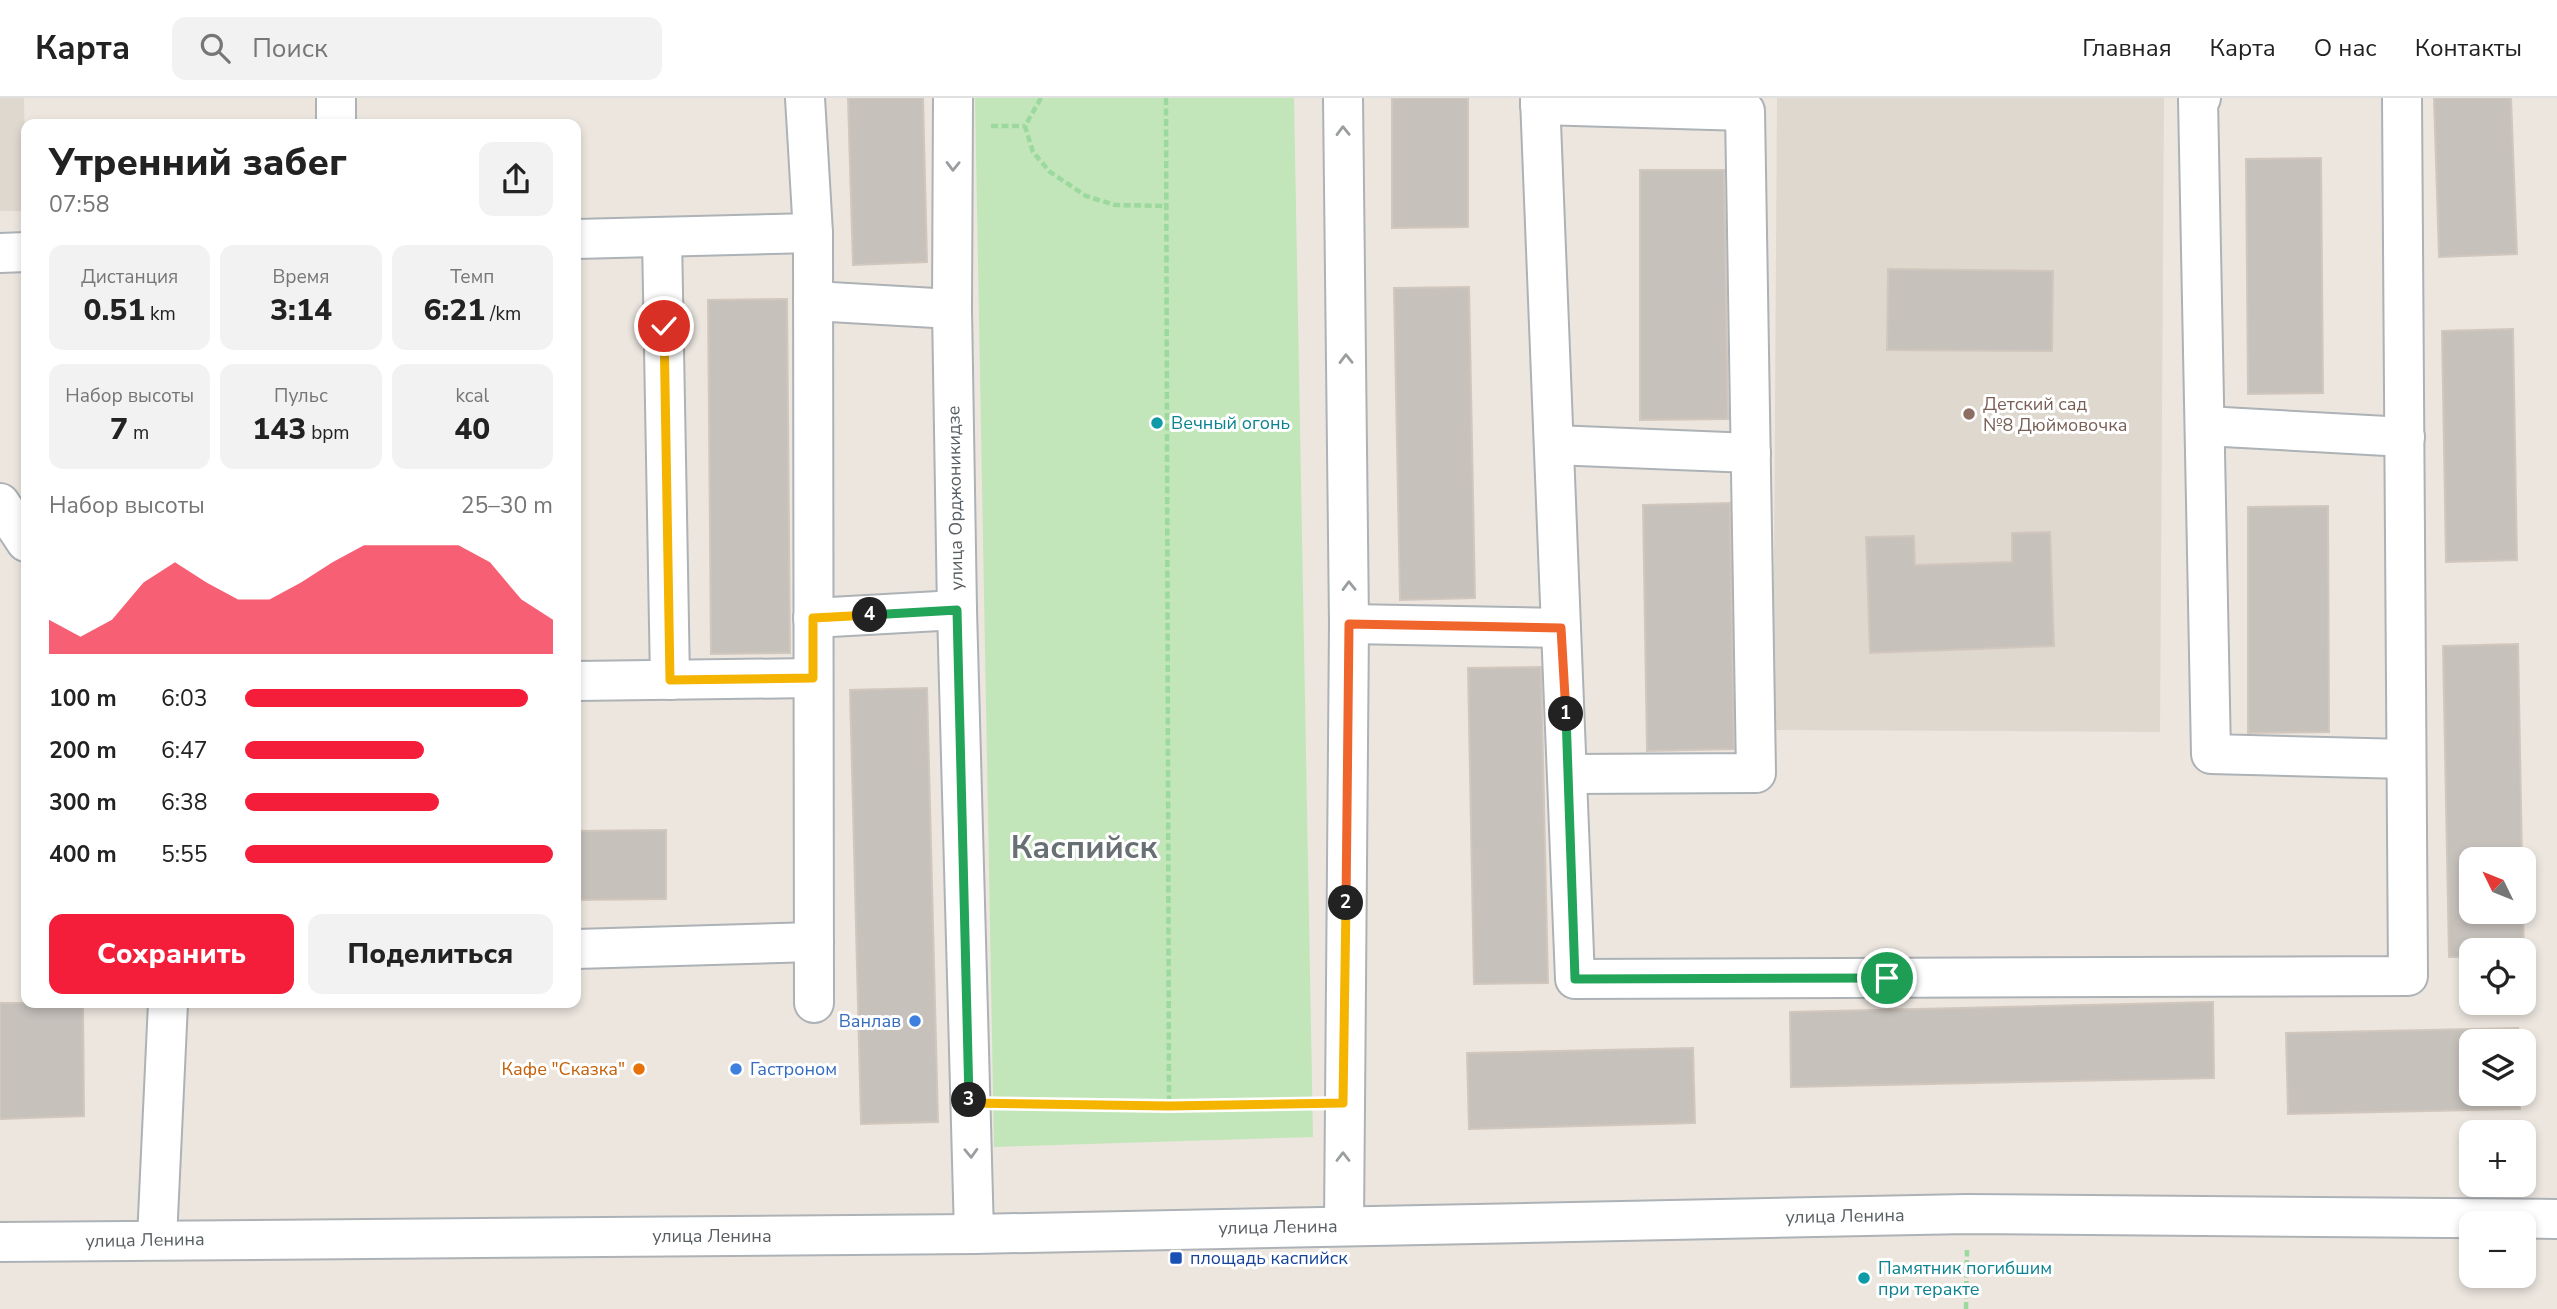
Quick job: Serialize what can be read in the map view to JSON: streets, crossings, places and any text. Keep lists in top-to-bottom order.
{
  "streets": {
    "street": ["улица Орджоникидзе", "улица Ленина"]
  },
  "crossings": [
    ["улица Орджоникидзе", "улица Ленина"]
  ],
  "districts": ["Каспийск"],
  "places": {
    "other": [
      "Детский сад №8 Дюймовочка",
      "Вечный огонь",
      "Ванлав",
      "Кафе \"Сказка\"",
      "Гастроном",
      "Памятник погибшим при теракте"
    ],
    "transit": ["площадь каспийск"]
  },
  "north": "top left",
  "page": {
    "header": "Карта",
    "search": "Поиск",
    "nav": [
      "Главная",
      "Карта",
      "О нас",
      "Контакты"
    ],
    "heading": ["Утренний забег", "07:58"],
    "stats": [
      ["Дистанция", "0.51 km"],
      ["Время", "3:14"],
      ["Темп", "6:21 /km"],
      ["Набор высоты", "7 m"],
      ["Пульс", "143 bpm"],
      ["kcal", "40"]
    ],
    "chart": ["Набор высоты", "25–30 m"],
    "pins": [
      "4",
      "1",
      "2",
      "3"
    ],
    "list": [
      {
        "name": "100 m",
        "note": "6:03"
      },
      {
        "name": "200 m",
        "note": "6:47"
      },
      {
        "name": "300 m",
        "note": "6:38"
      },
      {
        "name": "400 m",
        "note": "5:55"
      }
    ],
    "map_buttons": ["+", "−"],
    "buttons": ["Сохранить", "Поделиться"]
  }
}
